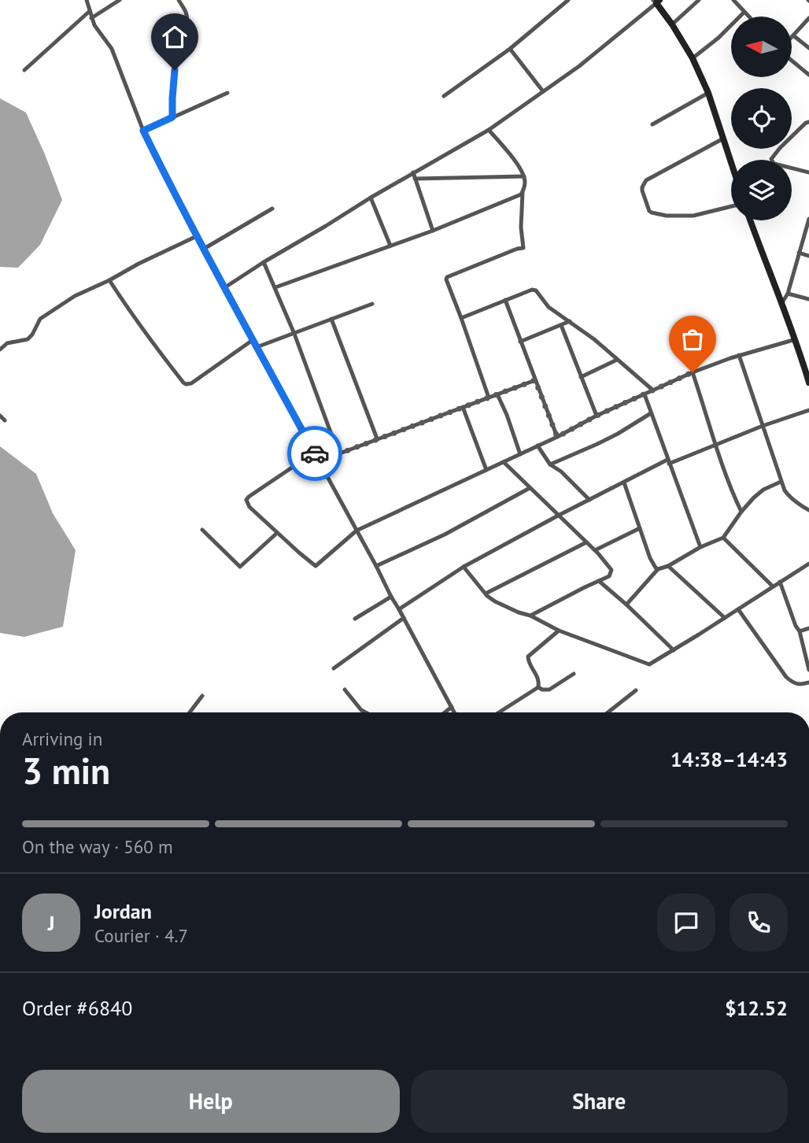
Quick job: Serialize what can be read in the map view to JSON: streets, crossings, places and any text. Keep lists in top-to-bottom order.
{
  "north": "left",
  "page": {
    "heading": ["3 min", "Arriving in", "14:38–14:43"],
    "panel": [
      "Jordan",
      "Courier · 4.7",
      "Order #6840",
      "$12.52"
    ],
    "bar": "On the way · 560 m",
    "round": "J",
    "buttons": ["Help", "Share"]
  }
}
